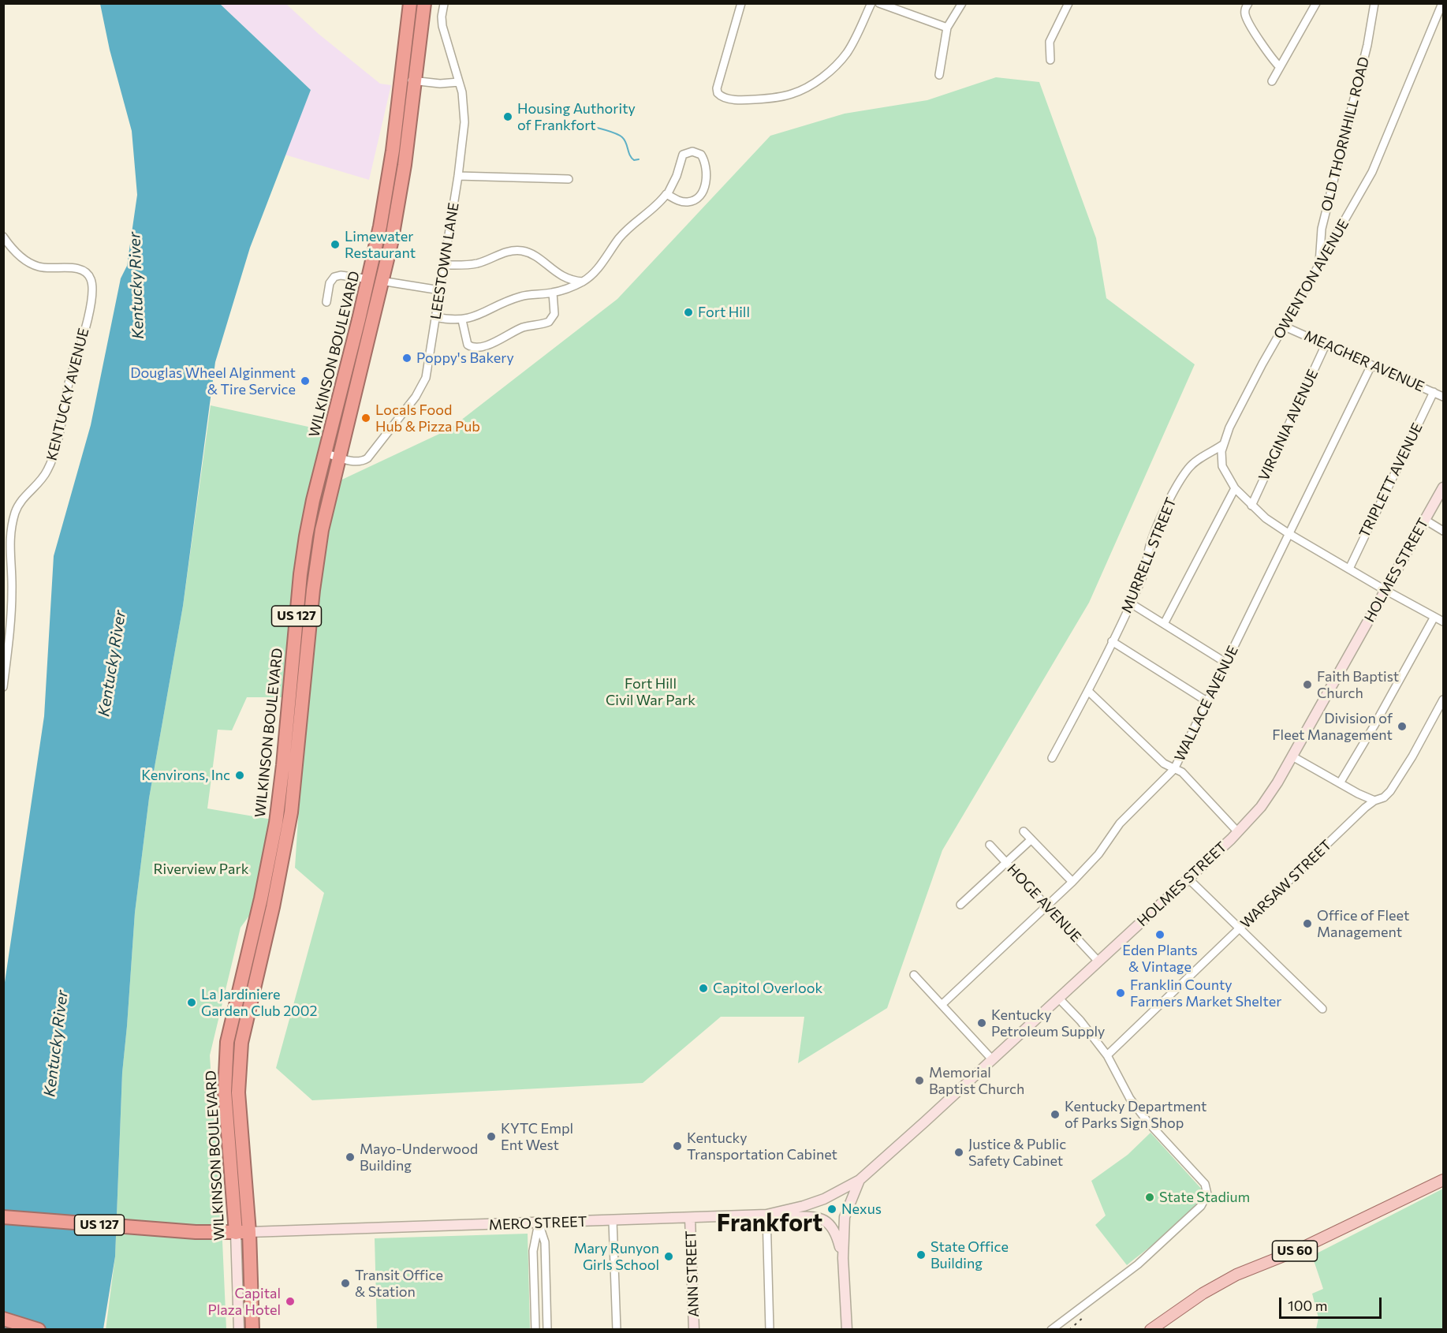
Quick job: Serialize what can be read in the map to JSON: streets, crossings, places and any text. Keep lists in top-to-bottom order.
{
  "streets": {
    "highway": ["WILKINSON BOULEVARD", "US 127"],
    "main road": [
      "HOLMES STREET",
      "MERO STREET",
      "US 60",
      "ANN STREET"
    ],
    "street": [
      "OLD THORNHILL ROAD",
      "LEESTOWN LANE",
      "OWENTON AVENUE",
      "MEAGHER AVENUE",
      "KENTUCKY AVENUE",
      "VIRGINIA AVENUE",
      "TRIPLETT AVENUE",
      "MURRELL STREET",
      "WALLACE AVENUE",
      "WARSAW STREET",
      "HOGE AVENUE"
    ]
  },
  "crossings": [
    ["OLD THORNHILL ROAD", "OWENTON AVENUE"],
    ["LEESTOWN LANE", "WILKINSON BOULEVARD"],
    ["OWENTON AVENUE", "MEAGHER AVENUE"],
    ["OWENTON AVENUE", "VIRGINIA AVENUE"],
    ["OWENTON AVENUE", "TRIPLETT AVENUE"],
    ["OWENTON AVENUE", "MURRELL STREET"],
    ["OWENTON AVENUE", "HOLMES STREET"],
    ["OWENTON AVENUE", "WALLACE AVENUE"],
    ["WILKINSON BOULEVARD", "US 127"],
    ["WILKINSON BOULEVARD", "MERO STREET"],
    ["MEAGHER AVENUE", "VIRGINIA AVENUE"],
    ["MEAGHER AVENUE", "TRIPLETT AVENUE"],
    ["MEAGHER AVENUE", "WALLACE AVENUE"],
    ["HOLMES STREET", "HOGE AVENUE"],
    ["HOLMES STREET", "MERO STREET"],
    ["WALLACE AVENUE", "HOGE AVENUE"],
    ["MERO STREET", "ANN STREET"]
  ],
  "districts": ["Frankfort"],
  "water": ["Kentucky River"],
  "parks": ["Fort Hill Civil War Park", "Riverview Park"],
  "places": [
    "Housing Authority of Frankfort",
    "Limewater Restaurant",
    "Fort Hill",
    "Poppy's Bakery",
    "Douglas Wheel Alginment & Tire Service",
    "Locals Food Hub & Pizza Pub",
    "Faith Baptist Church",
    "Division of Fleet Management",
    "Kenvirons, Inc",
    "Office of Fleet Management",
    "Eden Plants & Vintage",
    "Capitol Overlook",
    "Franklin County Farmers Market Shelter",
    "La Jardiniere Garden Club 2002",
    "Kentucky Petroleum Supply",
    "Memorial Baptist Church",
    "Kentucky Department of Parks Sign Shop",
    "KYTC Empl Ent West",
    "Kentucky Transportation Cabinet",
    "Justice & Public Safety Cabinet",
    "Mayo-Underwood Building",
    "State Stadium",
    "Nexus",
    "State Office Building",
    "Mary Runyon Girls School",
    "Transit Office & Station",
    "Capital Plaza Hotel"
  ],
  "scale_bar": "100 m"
}
